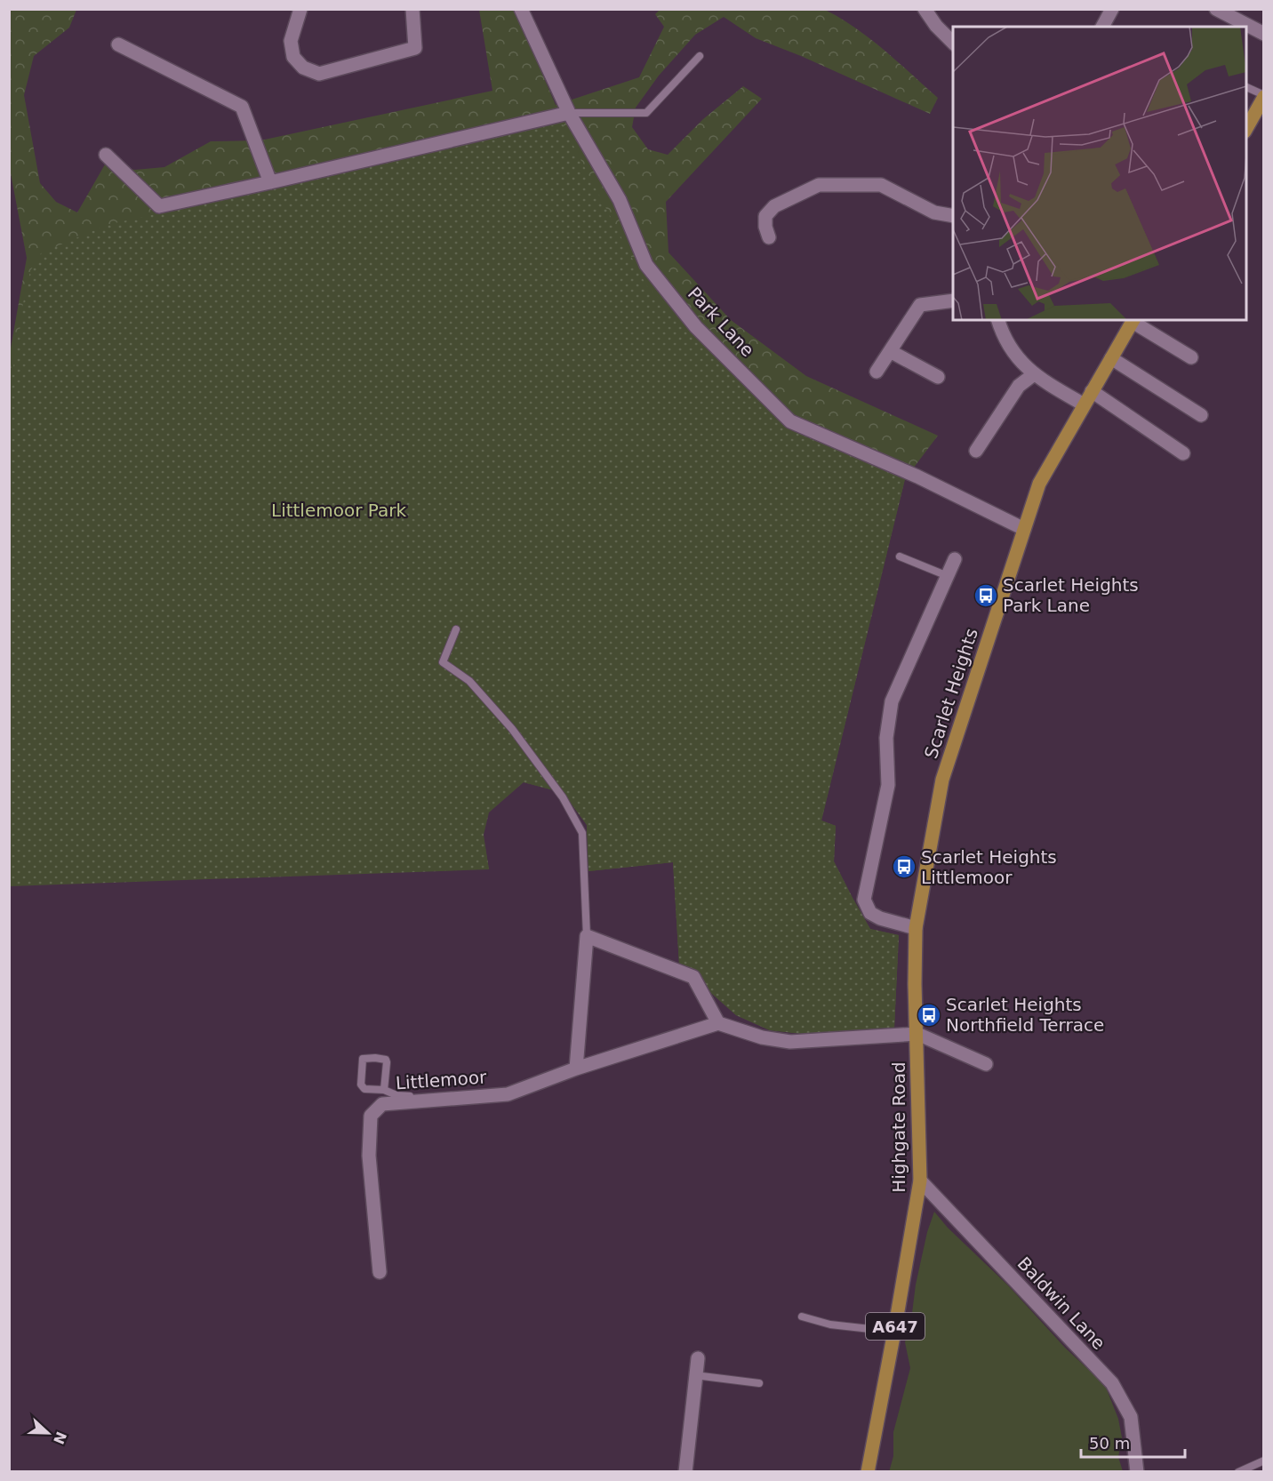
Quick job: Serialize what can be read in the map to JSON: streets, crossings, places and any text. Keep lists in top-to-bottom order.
{
  "streets": {
    "main road": ["Scarlet Heights", "Highgate Road", "A647"],
    "street": ["Park Lane", "Littlemoor", "Baldwin Lane"]
  },
  "crossings": [
    ["Park Lane", "Scarlet Heights"],
    ["Scarlet Heights", "A647"],
    ["Highgate Road", "Baldwin Lane"],
    ["Highgate Road", "A647"]
  ],
  "parks": ["Littlemoor Park"],
  "places": {
    "bus stop": ["Scarlet Heights Park Lane", "Scarlet Heights Littlemoor", "Scarlet Heights Northfield Terrace"]
  },
  "scale_bar": "50 m",
  "north": "right"
}
